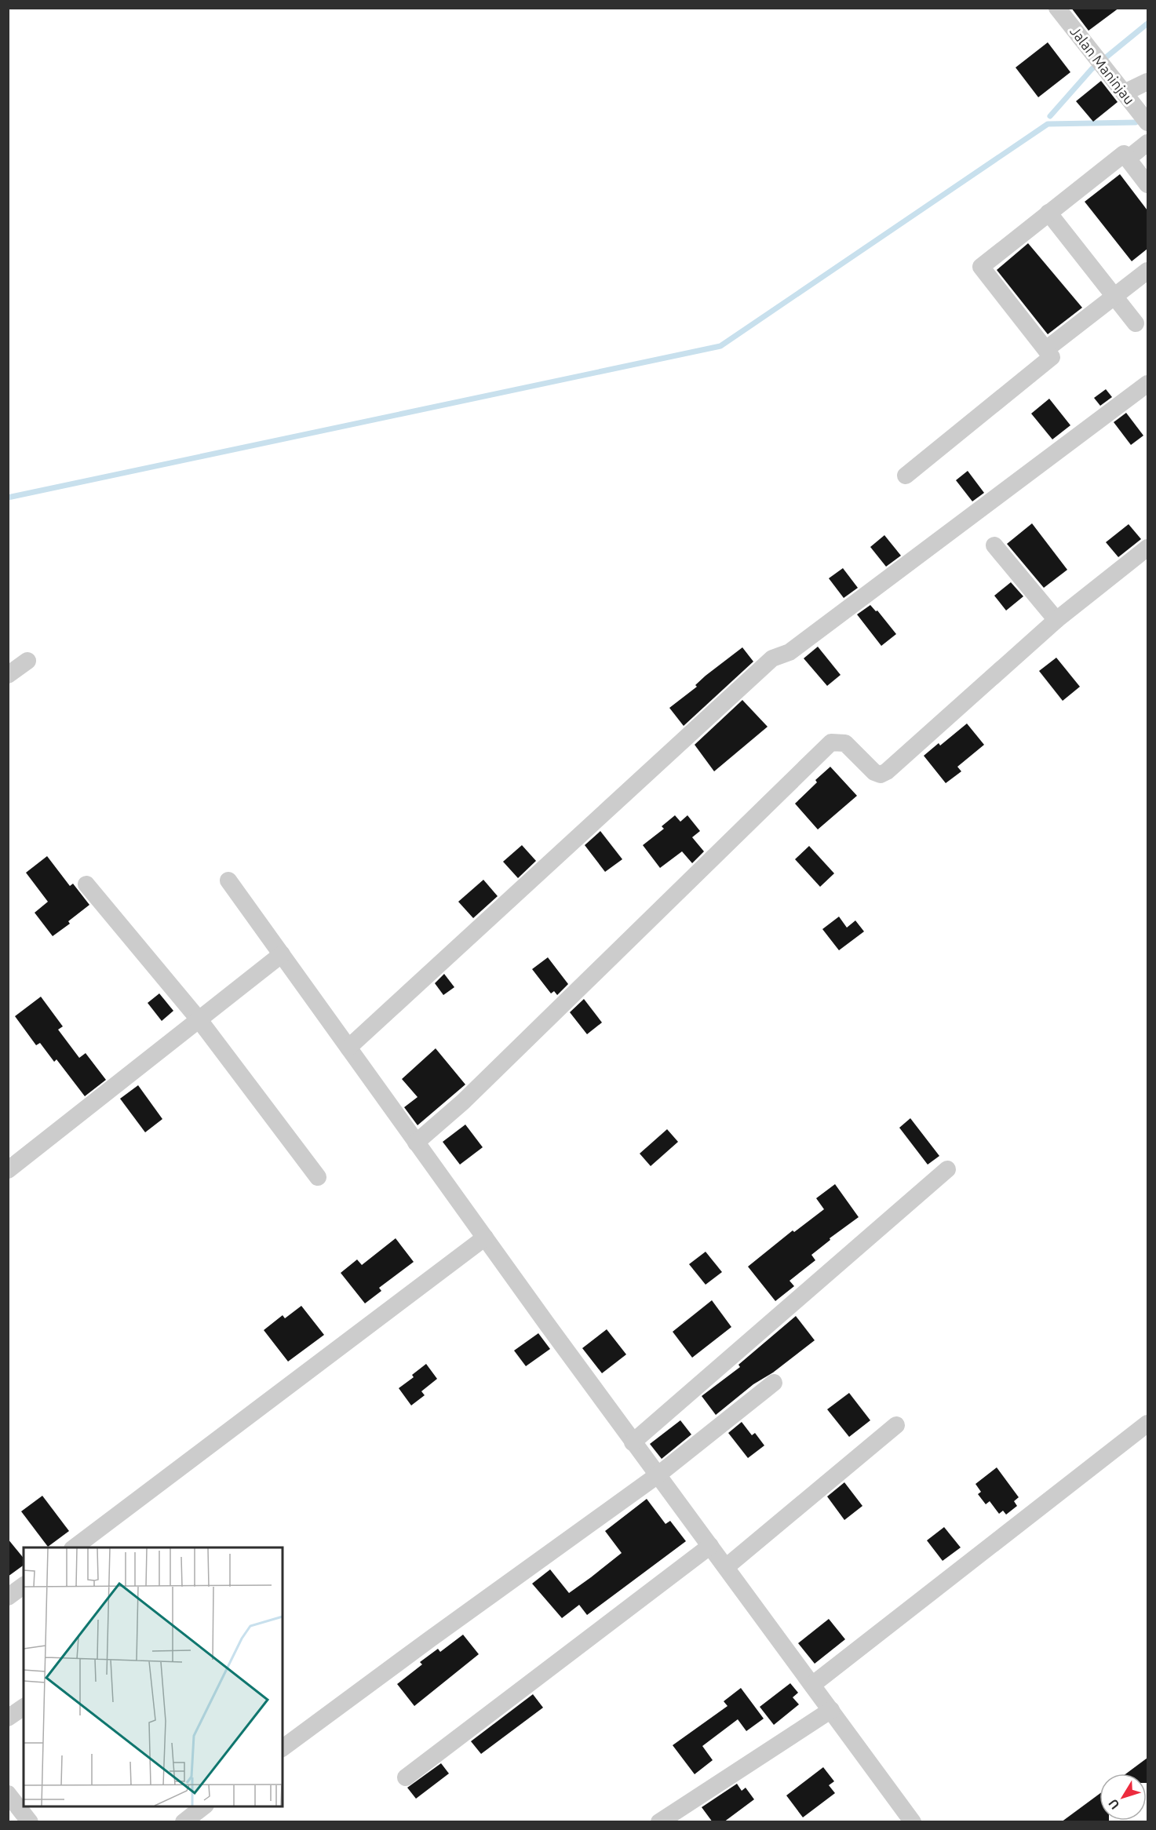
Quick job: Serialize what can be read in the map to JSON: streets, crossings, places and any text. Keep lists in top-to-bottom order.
{
  "streets": {
    "street": ["Jalan Maninjau"]
  },
  "north": "bottom left"
}
